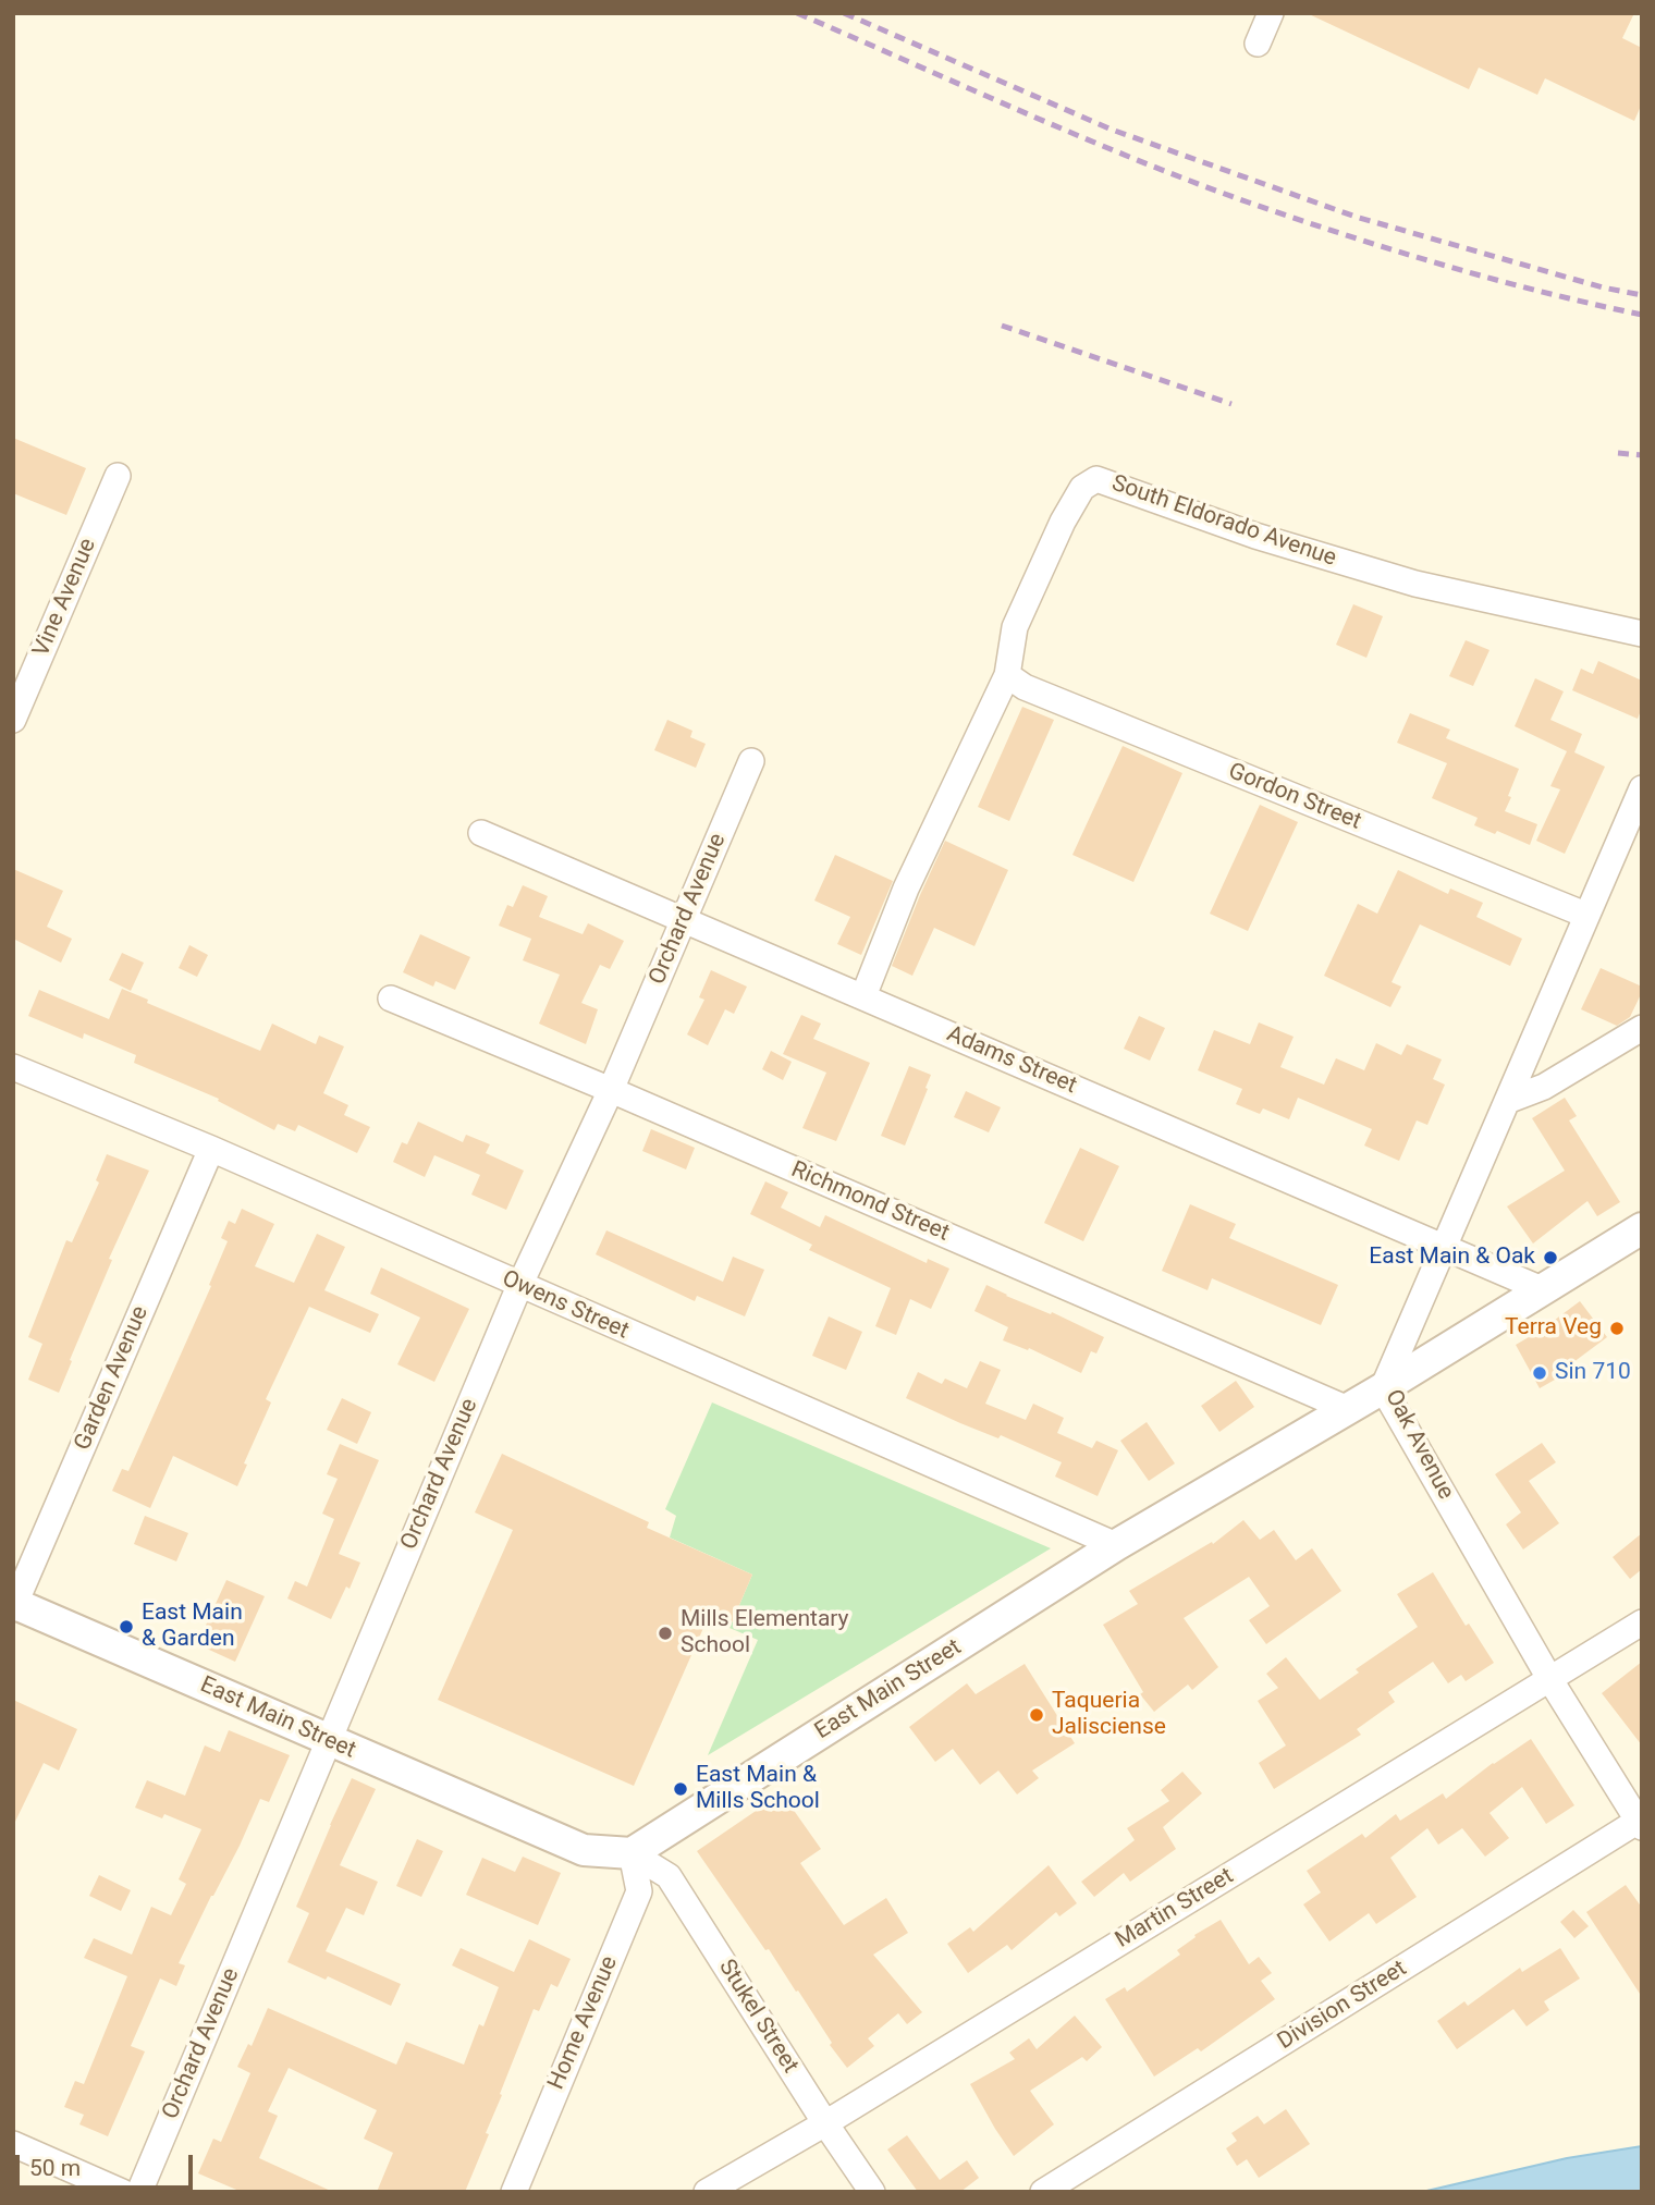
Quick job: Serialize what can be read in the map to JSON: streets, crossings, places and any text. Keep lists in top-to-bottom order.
{
  "streets": {
    "street": [
      "South Eldorado Avenue",
      "Vine Avenue",
      "Gordon Street",
      "Orchard Avenue",
      "Adams Street",
      "Richmond Street",
      "Owens Street",
      "Garden Avenue",
      "Oak Avenue",
      "East Main Street",
      "Martin Street",
      "Division Street",
      "Stukel Street",
      "Home Avenue"
    ]
  },
  "crossings": [
    ["South Eldorado Avenue", "Gordon Street"],
    ["South Eldorado Avenue", "Adams Street"],
    ["Gordon Street", "Oak Avenue"],
    ["Orchard Avenue", "Adams Street"],
    ["Orchard Avenue", "Richmond Street"],
    ["Orchard Avenue", "Owens Street"],
    ["Orchard Avenue", "East Main Street"],
    ["Adams Street", "Oak Avenue"],
    ["Adams Street", "East Main Street"],
    ["Richmond Street", "East Main Street"],
    ["Owens Street", "Garden Avenue"],
    ["Owens Street", "East Main Street"],
    ["Garden Avenue", "East Main Street"],
    ["Oak Avenue", "East Main Street"],
    ["Oak Avenue", "Martin Street"],
    ["Oak Avenue", "Division Street"],
    ["East Main Street", "Stukel Street"],
    ["East Main Street", "Home Avenue"],
    ["Martin Street", "Stukel Street"],
    ["Stukel Street", "Home Avenue"]
  ],
  "places": [
    "East Main & Oak",
    "Terra Veg",
    "Sin 710",
    "East Main & Garden",
    "Mills Elementary School",
    "Taqueria Jalisciense",
    "East Main & Mills School"
  ],
  "scale_bar": "50 m"
}
